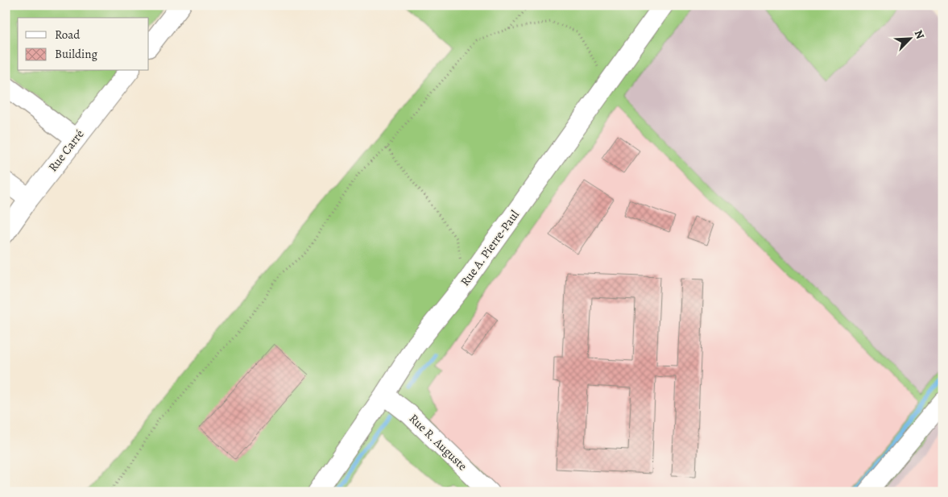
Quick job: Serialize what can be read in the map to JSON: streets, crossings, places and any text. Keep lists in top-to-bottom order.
{
  "streets": {
    "street": ["Rue Carré", "Rue A. Pierre-Paul", "Rue R. Auguste"]
  },
  "crossings": [
    ["Rue A. Pierre-Paul", "Rue R. Auguste"]
  ],
  "legend": ["Road", "Building"],
  "north": "top right"
}
